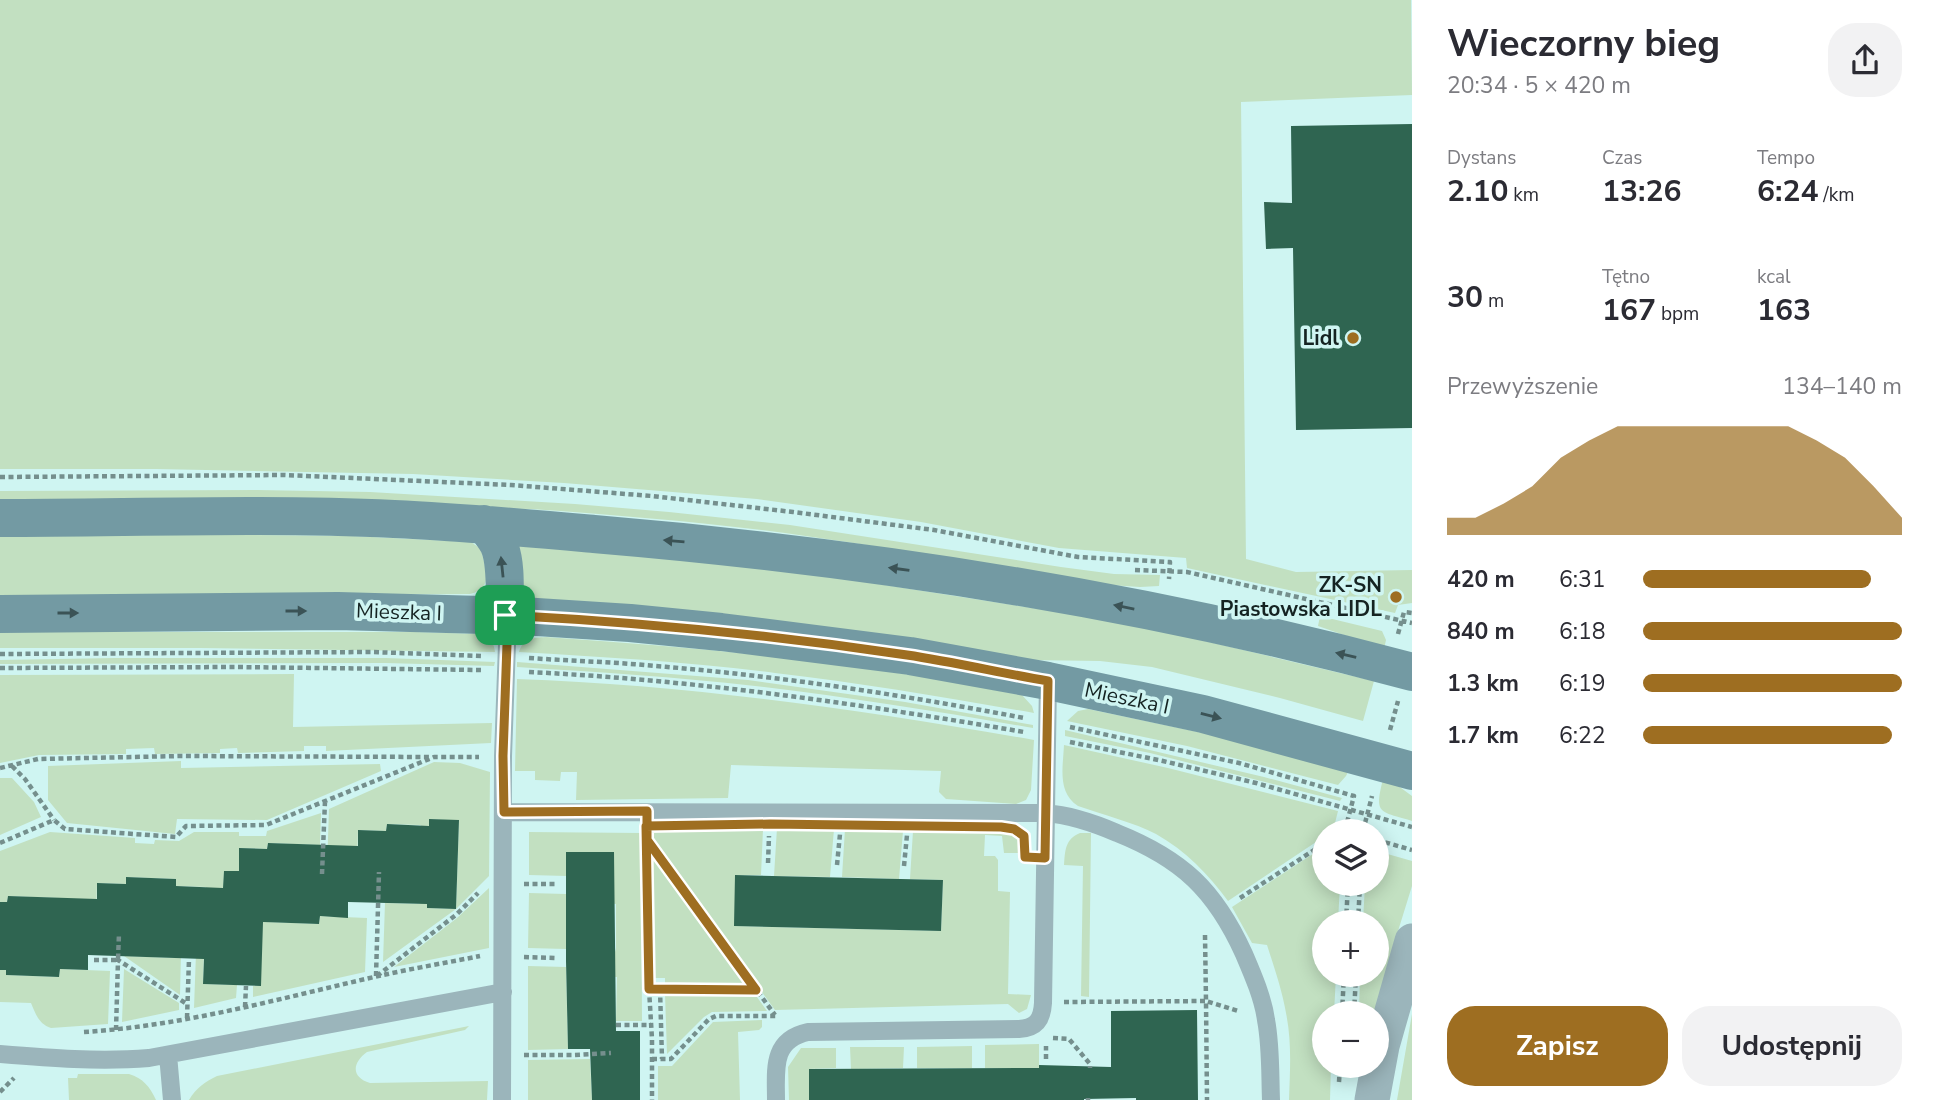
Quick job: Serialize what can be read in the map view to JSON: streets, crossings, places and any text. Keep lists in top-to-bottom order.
{
  "streets": {
    "street": ["Mieszka I"]
  },
  "places": ["Lidl", "ZK-SN Piastowska LIDL"],
  "page": {
    "heading": ["Wieczorny bieg", "20:34 · 5 × 420 m"],
    "stats": [
      ["Dystans", "2.10 km"],
      ["Czas", "13:26"],
      ["Tempo", "6:24 /km"],
      ["30 m"],
      ["Tętno", "167 bpm"],
      ["kcal", "163"]
    ],
    "chart": ["Przewyższenie", "134–140 m"],
    "list": [
      {
        "name": "420 m",
        "note": "6:31"
      },
      {
        "name": "840 m",
        "note": "6:18"
      },
      {
        "name": "1.3 km",
        "note": "6:19"
      },
      {
        "name": "1.7 km",
        "note": "6:22"
      }
    ],
    "map_buttons": ["+", "−"],
    "buttons": ["Zapisz", "Udostępnij"]
  }
}
